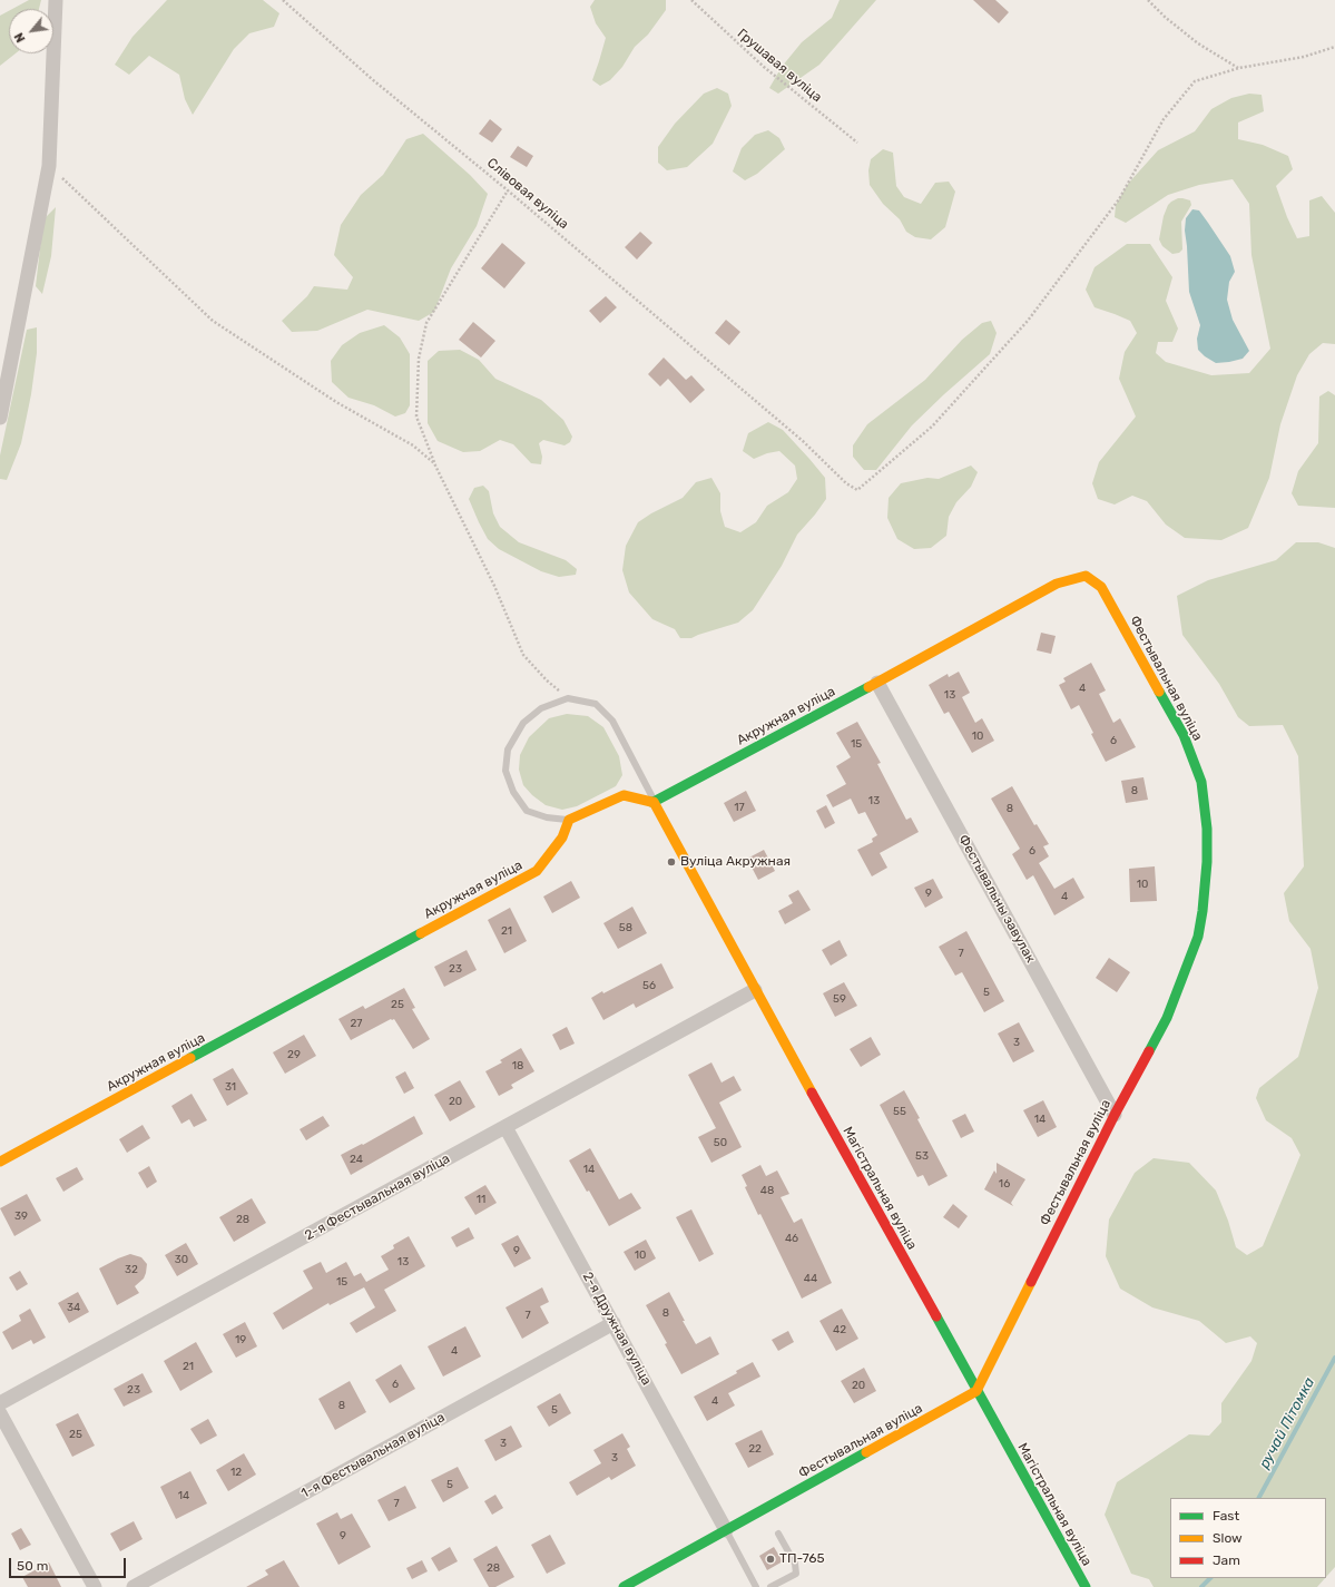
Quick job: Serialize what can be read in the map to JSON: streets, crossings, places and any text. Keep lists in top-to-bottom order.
{
  "streets": {
    "street": [
      "Фестывальная вуліца",
      "Акружная вуліца",
      "Фестывальны завулак",
      "Магістральная вуліца",
      "2-я Фестывальная вуліца",
      "2-я Дружная вуліца",
      "1-я Фестывальная вуліца"
    ],
    "path": ["Грушавая вуліца", "Слівовая вуліца"]
  },
  "crossings": [
    ["Фестывальная вуліца", "Акружная вуліца"],
    ["Фестывальная вуліца", "Фестывальны завулак"],
    ["Фестывальная вуліца", "Магістральная вуліца"],
    ["Фестывальная вуліца", "2-я Дружная вуліца"],
    ["Акружная вуліца", "Фестывальны завулак"],
    ["Акружная вуліца", "Магістральная вуліца"],
    ["Магістральная вуліца", "2-я Фестывальная вуліца"],
    ["2-я Фестывальная вуліца", "2-я Дружная вуліца"],
    ["2-я Дружная вуліца", "1-я Фестывальная вуліца"]
  ],
  "water": ["ручай Пітомка"],
  "places": ["Вуліца Акружная", "ТП-765"],
  "house_numbers": [
    "4",
    "13",
    "10",
    "6",
    "15",
    "8",
    "13",
    "17",
    "8",
    "6",
    "10",
    "9",
    "4",
    "58",
    "21",
    "7",
    "23",
    "56",
    "5",
    "59",
    "25",
    "27",
    "3",
    "29",
    "18",
    "31",
    "20",
    "55",
    "14",
    "50",
    "53",
    "24",
    "14",
    "16",
    "48",
    "11",
    "39",
    "28",
    "46",
    "9",
    "10",
    "30",
    "13",
    "32",
    "44",
    "15",
    "34",
    "8",
    "7",
    "42",
    "19",
    "4",
    "21",
    "6",
    "20",
    "23",
    "4",
    "8",
    "5",
    "25",
    "3",
    "22",
    "3",
    "12",
    "5",
    "14",
    "7",
    "9",
    "28"
  ],
  "legend": ["Fast", "Slow", "Jam"],
  "scale_bar": "50 m",
  "north": "bottom left"
}
